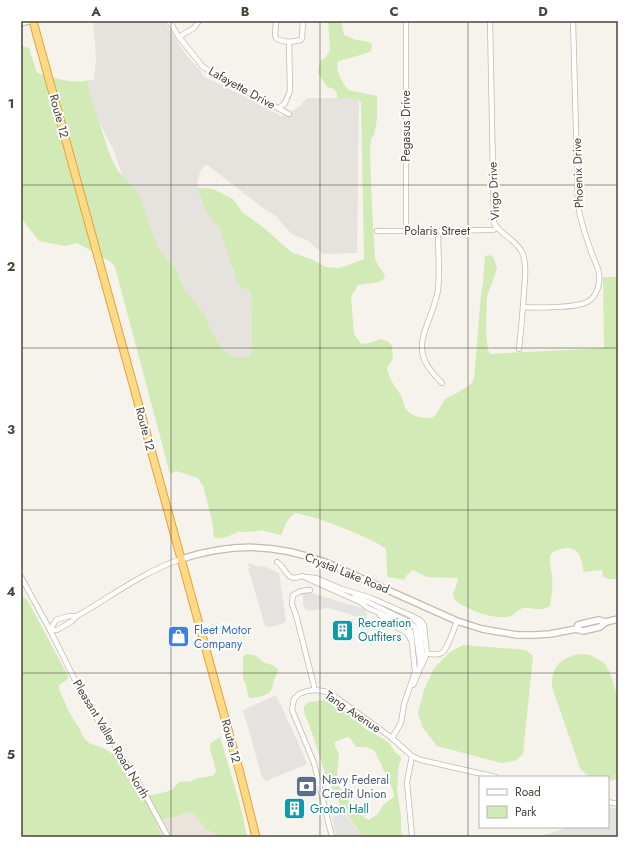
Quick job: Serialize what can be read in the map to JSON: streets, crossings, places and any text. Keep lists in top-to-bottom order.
{
  "streets": {
    "highway": ["Route 12"],
    "street": [
      "Lafayette Drive",
      "Pegasus Drive",
      "Phoenix Drive",
      "Virgo Drive",
      "Polaris Street",
      "Crystal Lake Road",
      "Tang Avenue",
      "Pleasant Valley Road North"
    ]
  },
  "crossings": [
    ["Route 12", "Crystal Lake Road"],
    ["Pegasus Drive", "Polaris Street"],
    ["Phoenix Drive", "Virgo Drive"],
    ["Virgo Drive", "Polaris Street"],
    ["Crystal Lake Road", "Pleasant Valley Road North"]
  ],
  "places": {
    "building": ["Recreation Outfiters", "Groton Hall"],
    "shop": ["Fleet Motor Company"],
    "bank": ["Navy Federal Credit Union"]
  },
  "legend": ["Road", "Park"],
  "grid": {
    "columns": [
      "A",
      "B",
      "C",
      "D"
    ],
    "rows": [
      "1",
      "2",
      "3",
      "4",
      "5"
    ]
  }
}
